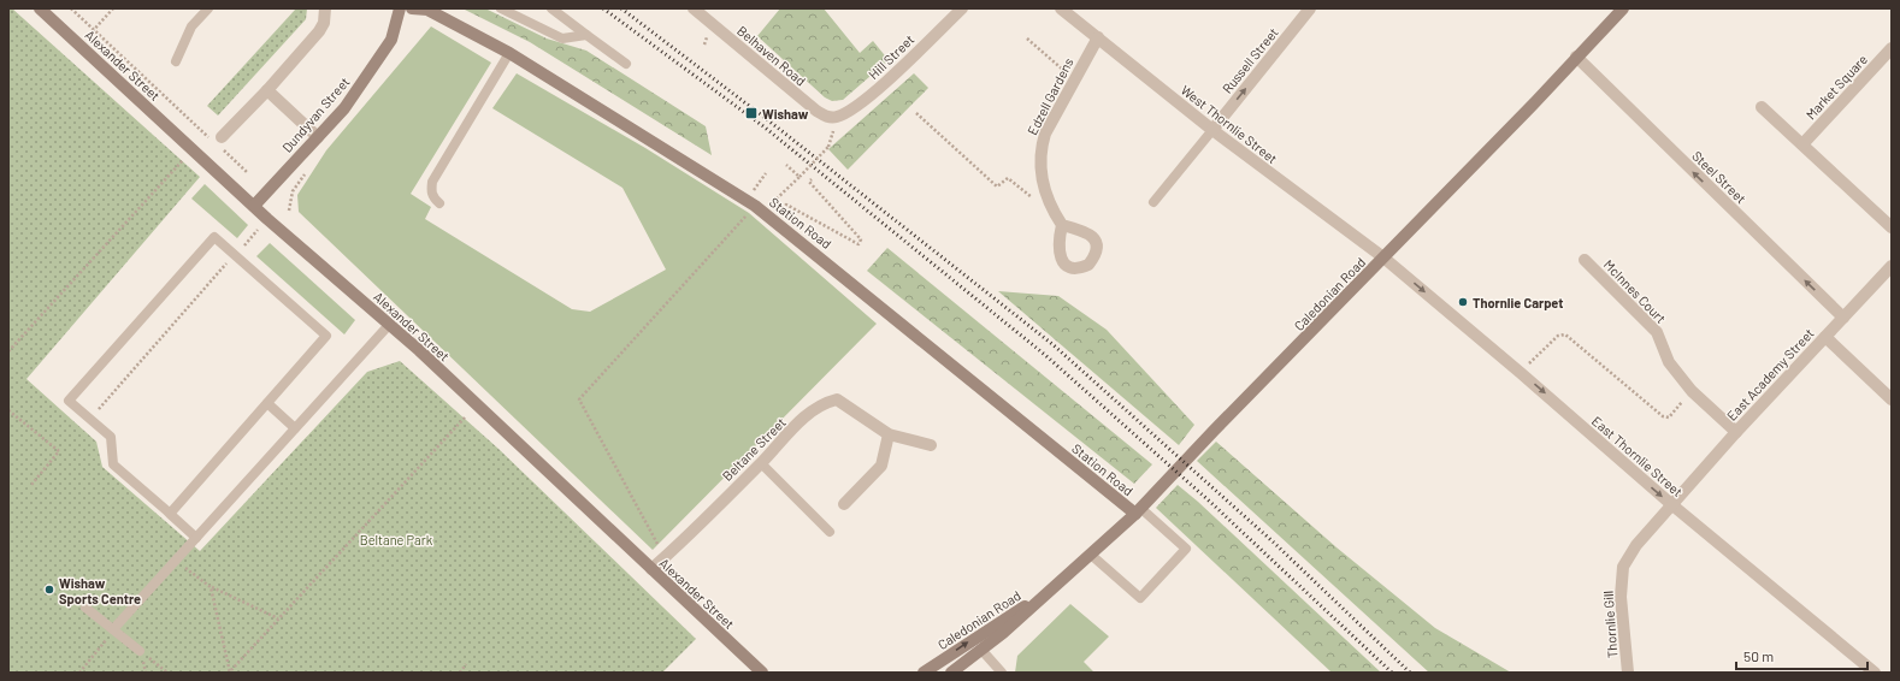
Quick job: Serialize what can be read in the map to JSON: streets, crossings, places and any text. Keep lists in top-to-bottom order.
{
  "streets": {
    "street": [
      "Belhaven Road",
      "Hill Street",
      "Russell Street",
      "Alexander Street",
      "Market Square",
      "Edzell Gardens",
      "Dundyvan Street",
      "West Thornlie Street",
      "Steel Street",
      "Station Road",
      "McInnes Court",
      "Caledonian Road",
      "East Academy Street",
      "Beltane Street",
      "East Thornlie Street",
      "Thornlie Gill"
    ]
  },
  "crossings": [
    ["Belhaven Road", "Hill Street"],
    ["Russell Street", "West Thornlie Street"],
    ["Alexander Street", "Dundyvan Street"],
    ["Alexander Street", "Beltane Street"],
    ["Edzell Gardens", "West Thornlie Street"],
    ["West Thornlie Street", "Caledonian Road"],
    ["West Thornlie Street", "East Thornlie Street"],
    ["Steel Street", "Caledonian Road"],
    ["Steel Street", "East Academy Street"],
    ["Station Road", "Caledonian Road"],
    ["McInnes Court", "East Academy Street"],
    ["Caledonian Road", "East Thornlie Street"],
    ["East Academy Street", "East Thornlie Street"],
    ["East Academy Street", "Thornlie Gill"],
    ["East Thornlie Street", "Thornlie Gill"]
  ],
  "one_way": ["Russell Street", "East Thornlie Street"],
  "parks": ["Beltane Park"],
  "places": {
    "transit": ["Wishaw"],
    "other": ["Thornlie Carpet", "Wishaw Sports Centre"]
  },
  "scale_bar": "50 m"
}
